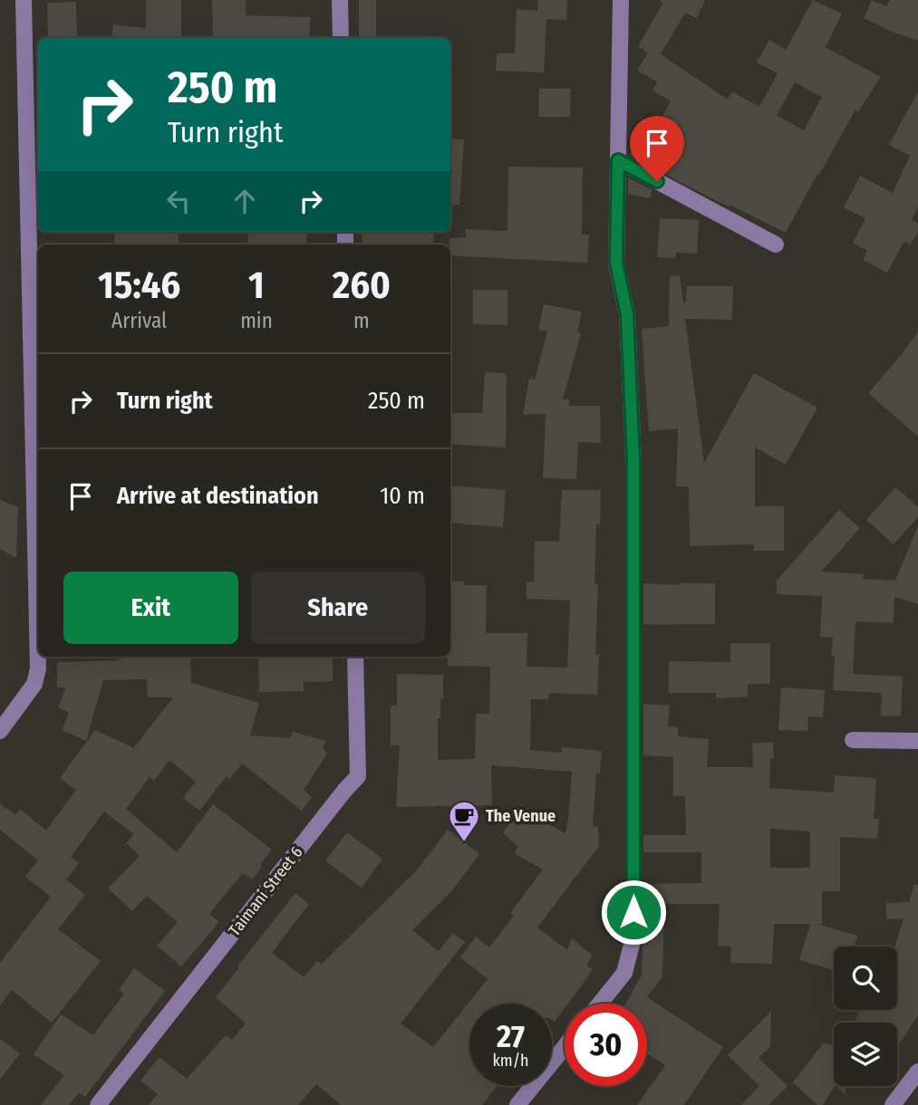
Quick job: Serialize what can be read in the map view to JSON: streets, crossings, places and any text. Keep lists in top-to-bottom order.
{
  "streets": {
    "street": ["Taimani Street 6"]
  },
  "places": {
    "cafe": ["The Venue"]
  },
  "page": {
    "turn": ["250 m", "Turn right"],
    "eta": [
      "15:46",
      "Arrival",
      "1",
      "min",
      "260",
      "m"
    ],
    "list": [
      {
        "name": "Turn right",
        "value": "250 m"
      },
      {
        "name": "Arrive at destination",
        "value": "10 m"
      }
    ],
    "buttons": ["Exit", "Share"],
    "speed": "27 km/h",
    "limit": "30"
  }
}
